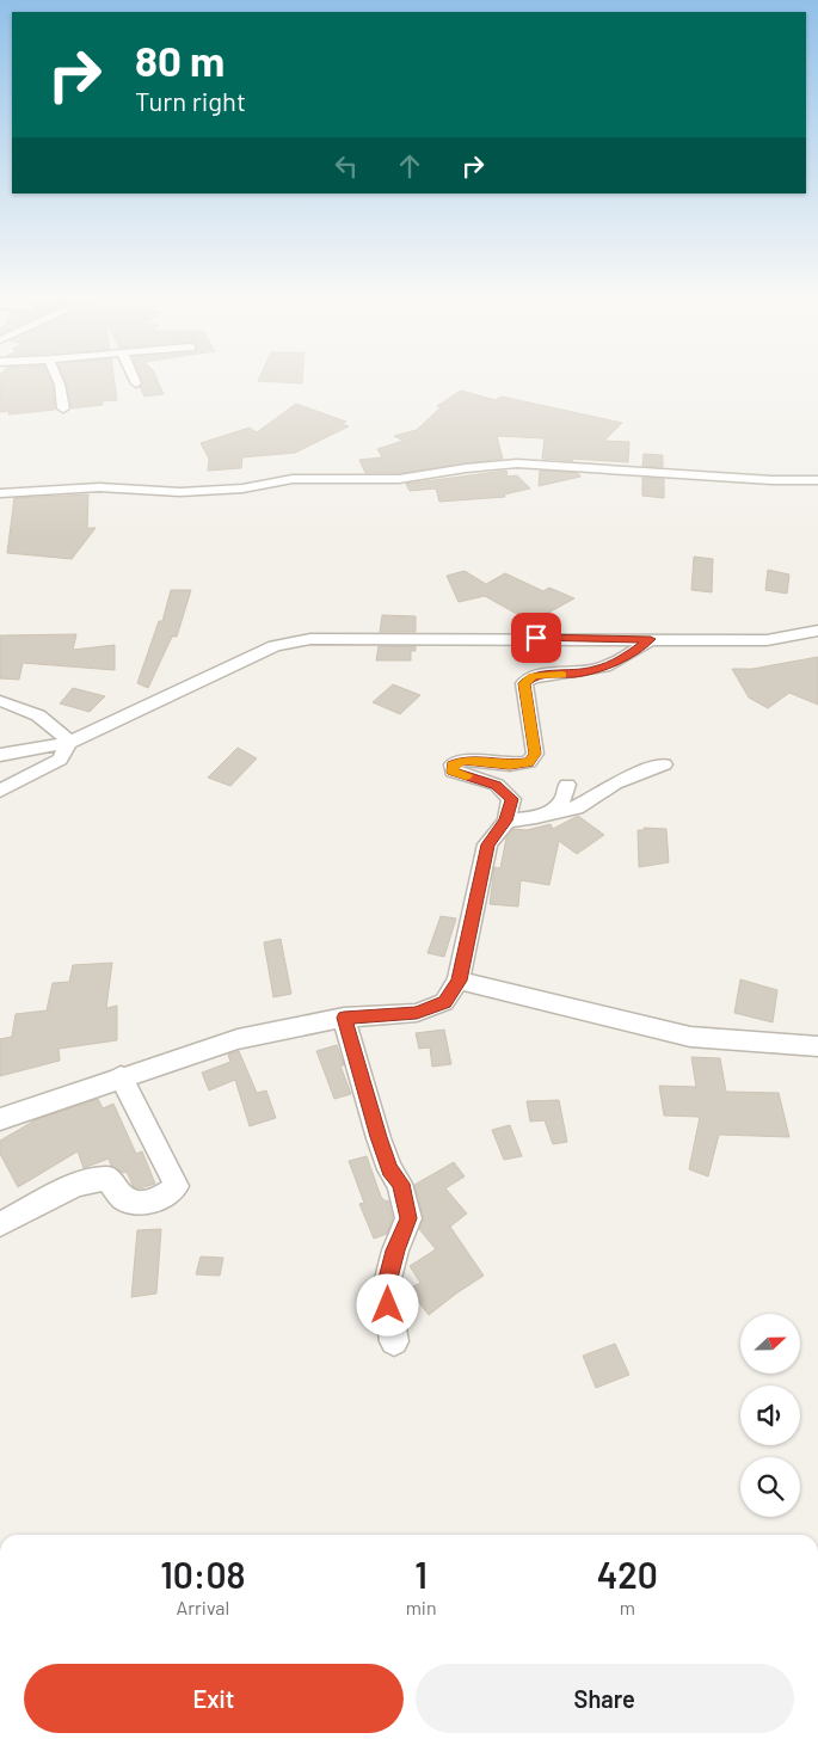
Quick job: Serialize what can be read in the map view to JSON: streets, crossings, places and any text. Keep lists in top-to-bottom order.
{
  "north": "right",
  "page": {
    "turn": ["80 m", "Turn right"],
    "eta": [
      "10:08",
      "Arrival",
      "1",
      "min",
      "420",
      "m"
    ],
    "buttons": ["Exit", "Share"]
  }
}
